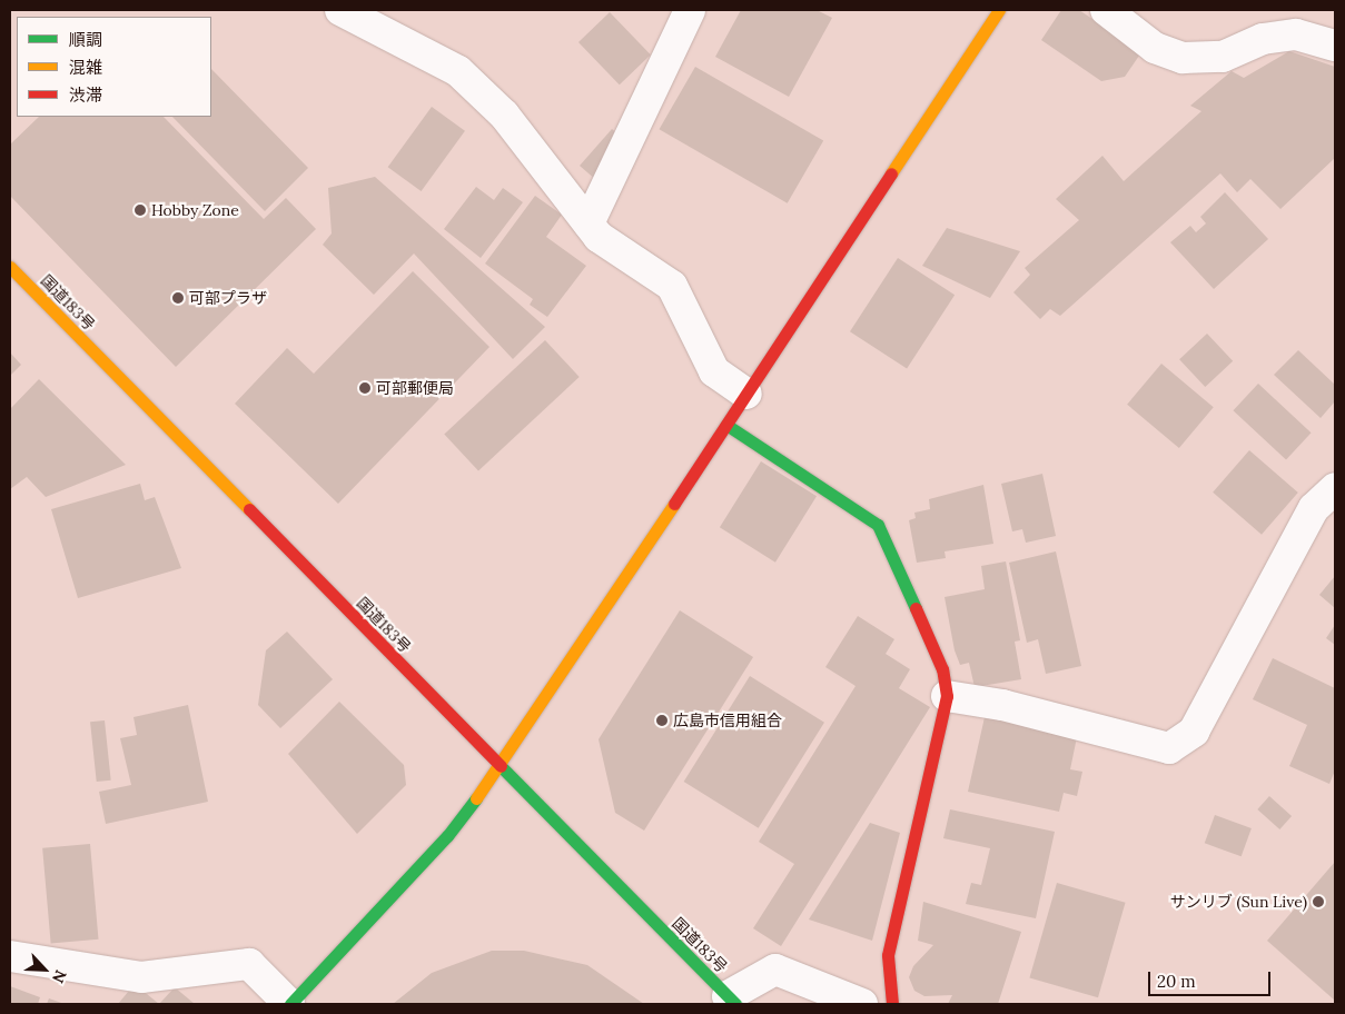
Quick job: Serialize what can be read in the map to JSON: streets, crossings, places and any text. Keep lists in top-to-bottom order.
{
  "streets": {
    "main road": ["国道183号"]
  },
  "places": [
    "Hobby Zone",
    "可部プラザ",
    "可部郵便局",
    "広島市信用組合",
    "サンリブ (Sun Live)"
  ],
  "legend": ["順調", "混雑", "渋滞"],
  "scale_bar": "20 m",
  "north": "bottom right"
}
